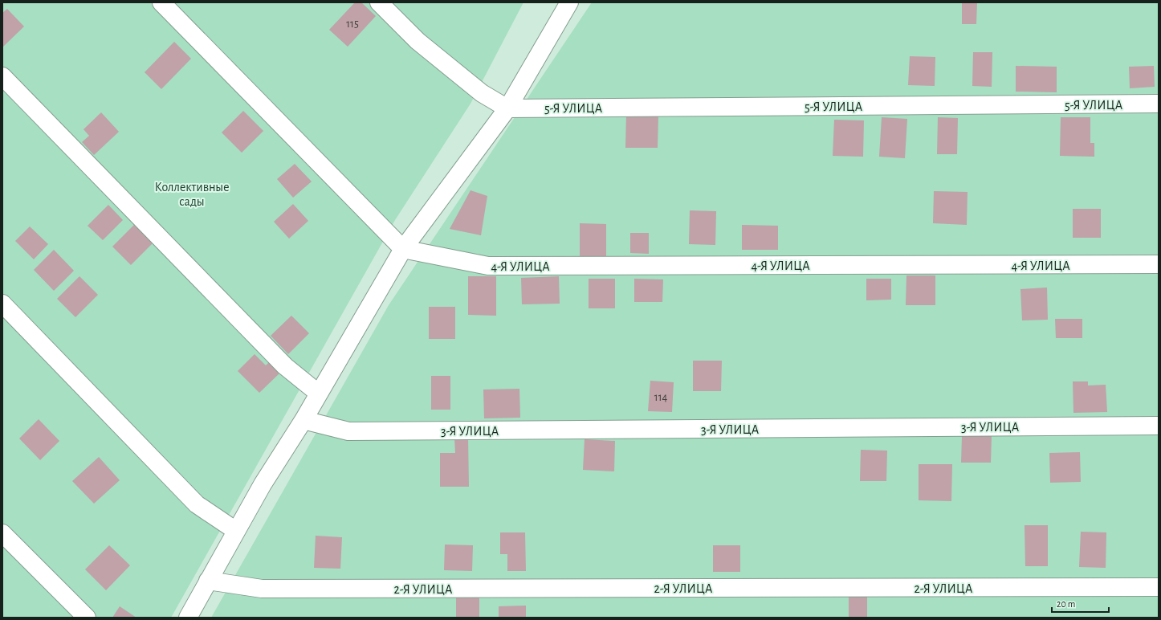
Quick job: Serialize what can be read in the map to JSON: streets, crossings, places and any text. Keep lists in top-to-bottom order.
{
  "streets": {
    "street": [
      "5-Я УЛИЦА",
      "4-Я УЛИЦА",
      "3-Я УЛИЦА",
      "2-Я УЛИЦА"
    ]
  },
  "parks": ["Коллективные сады"],
  "house_numbers": ["115", "114"],
  "scale_bar": "20 m"
}
